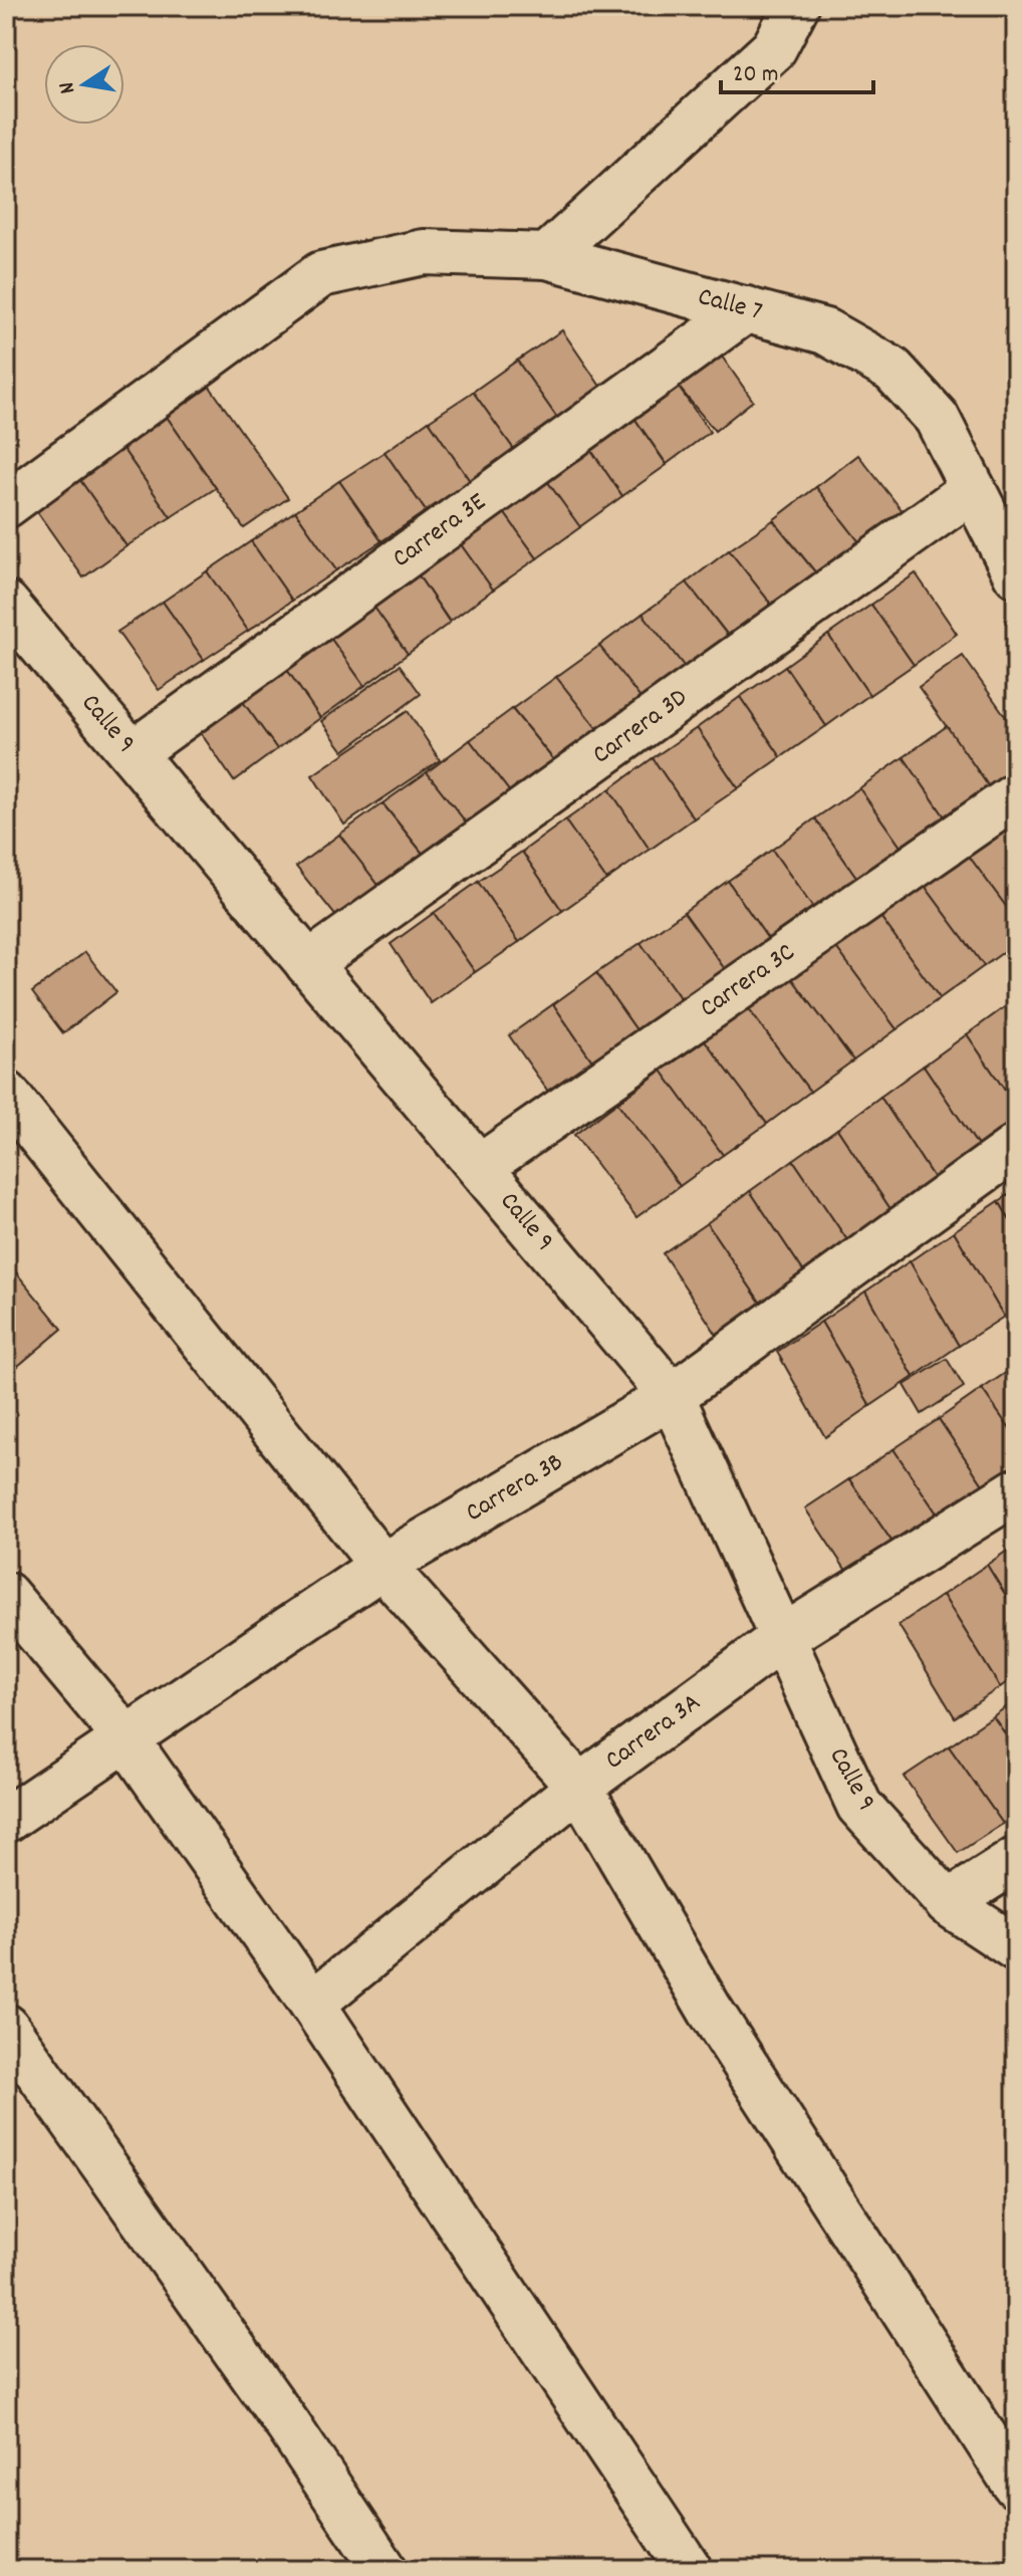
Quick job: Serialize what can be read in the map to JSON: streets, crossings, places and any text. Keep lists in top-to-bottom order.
{
  "streets": {
    "street": [
      "Calle 7",
      "Carrera 3E",
      "Calle 9",
      "Carrera 3D",
      "Carrera 3C",
      "Carrera 3B",
      "Carrera 3A"
    ]
  },
  "crossings": [
    ["Calle 7", "Carrera 3E"],
    ["Calle 7", "Carrera 3D"],
    ["Carrera 3E", "Calle 9"],
    ["Calle 9", "Carrera 3D"],
    ["Calle 9", "Carrera 3C"],
    ["Calle 9", "Carrera 3B"],
    ["Calle 9", "Carrera 3A"]
  ],
  "scale_bar": "20 m",
  "north": "left"
}
